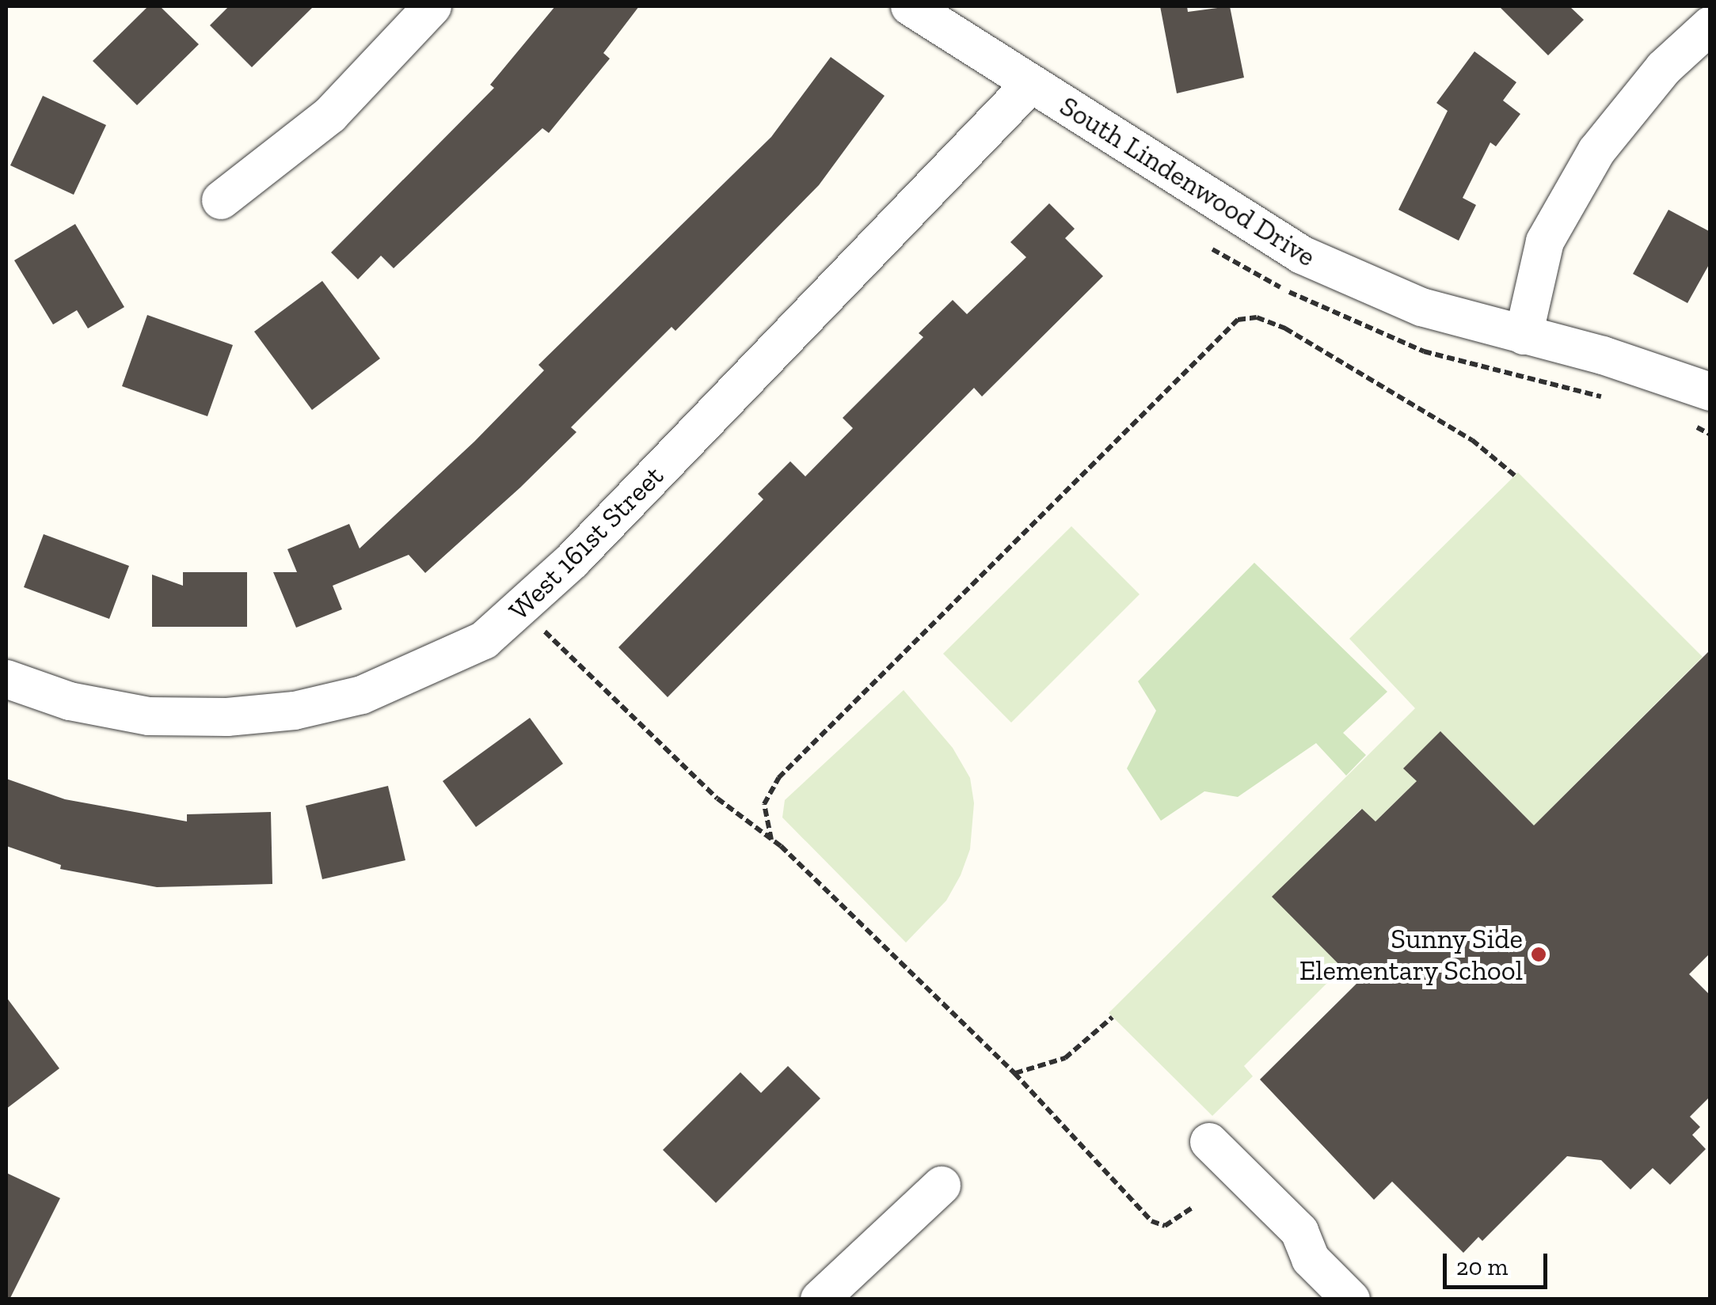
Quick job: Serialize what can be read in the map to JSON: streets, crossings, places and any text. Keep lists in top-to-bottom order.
{
  "streets": {
    "street": ["South Lindenwood Drive", "West 161st Street"]
  },
  "crossings": [
    ["South Lindenwood Drive", "West 161st Street"]
  ],
  "places": ["Sunny Side Elementary School"],
  "scale_bar": "20 m"
}
